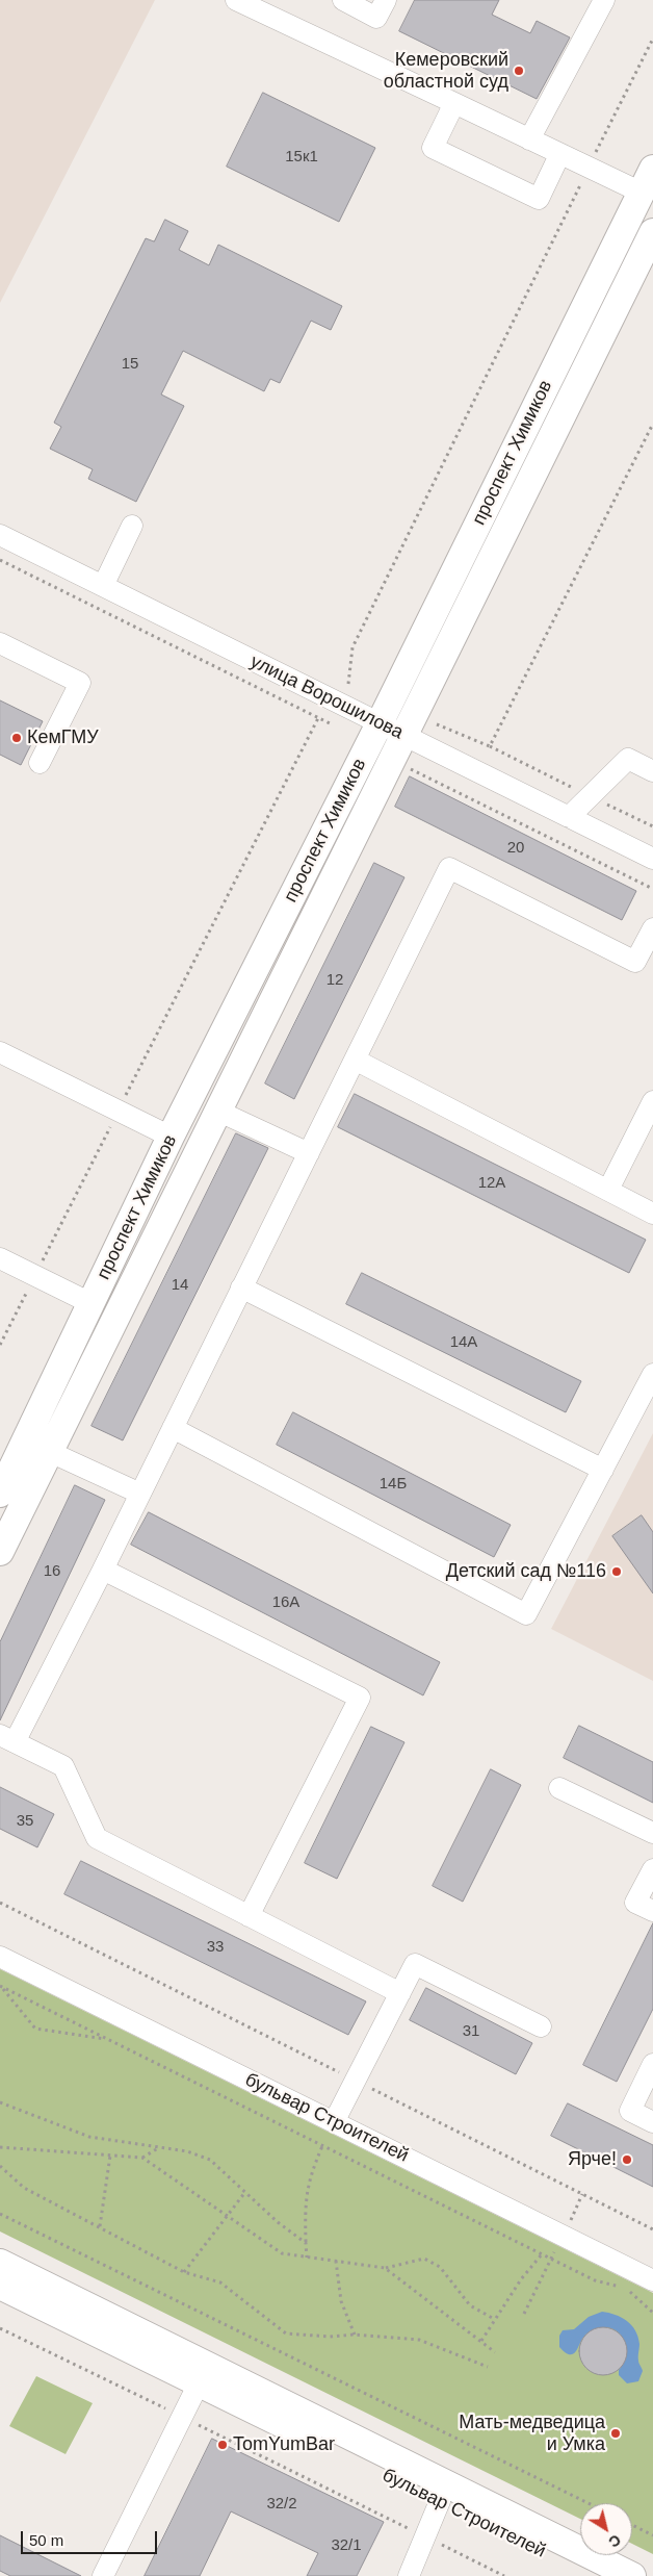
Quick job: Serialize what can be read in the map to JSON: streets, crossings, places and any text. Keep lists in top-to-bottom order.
{
  "streets": {
    "main road": ["проспект Химиков", "бульвар Строителей"],
    "street": ["улица Ворошилова"]
  },
  "crossings": [
    ["проспект Химиков", "улица Ворошилова"]
  ],
  "places": [
    "Кемеровский областной суд",
    "КемГМУ",
    "Детский сад №116",
    "Ярче!",
    "Мать-медведица и Умка",
    "TomYumBar"
  ],
  "house_numbers": [
    "15к1",
    "15",
    "20",
    "12",
    "12А",
    "14",
    "14А",
    "14Б",
    "16",
    "16А",
    "35",
    "33",
    "31",
    "32/2",
    "32/1"
  ],
  "scale_bar": "50 m",
  "north": "bottom right"
}
